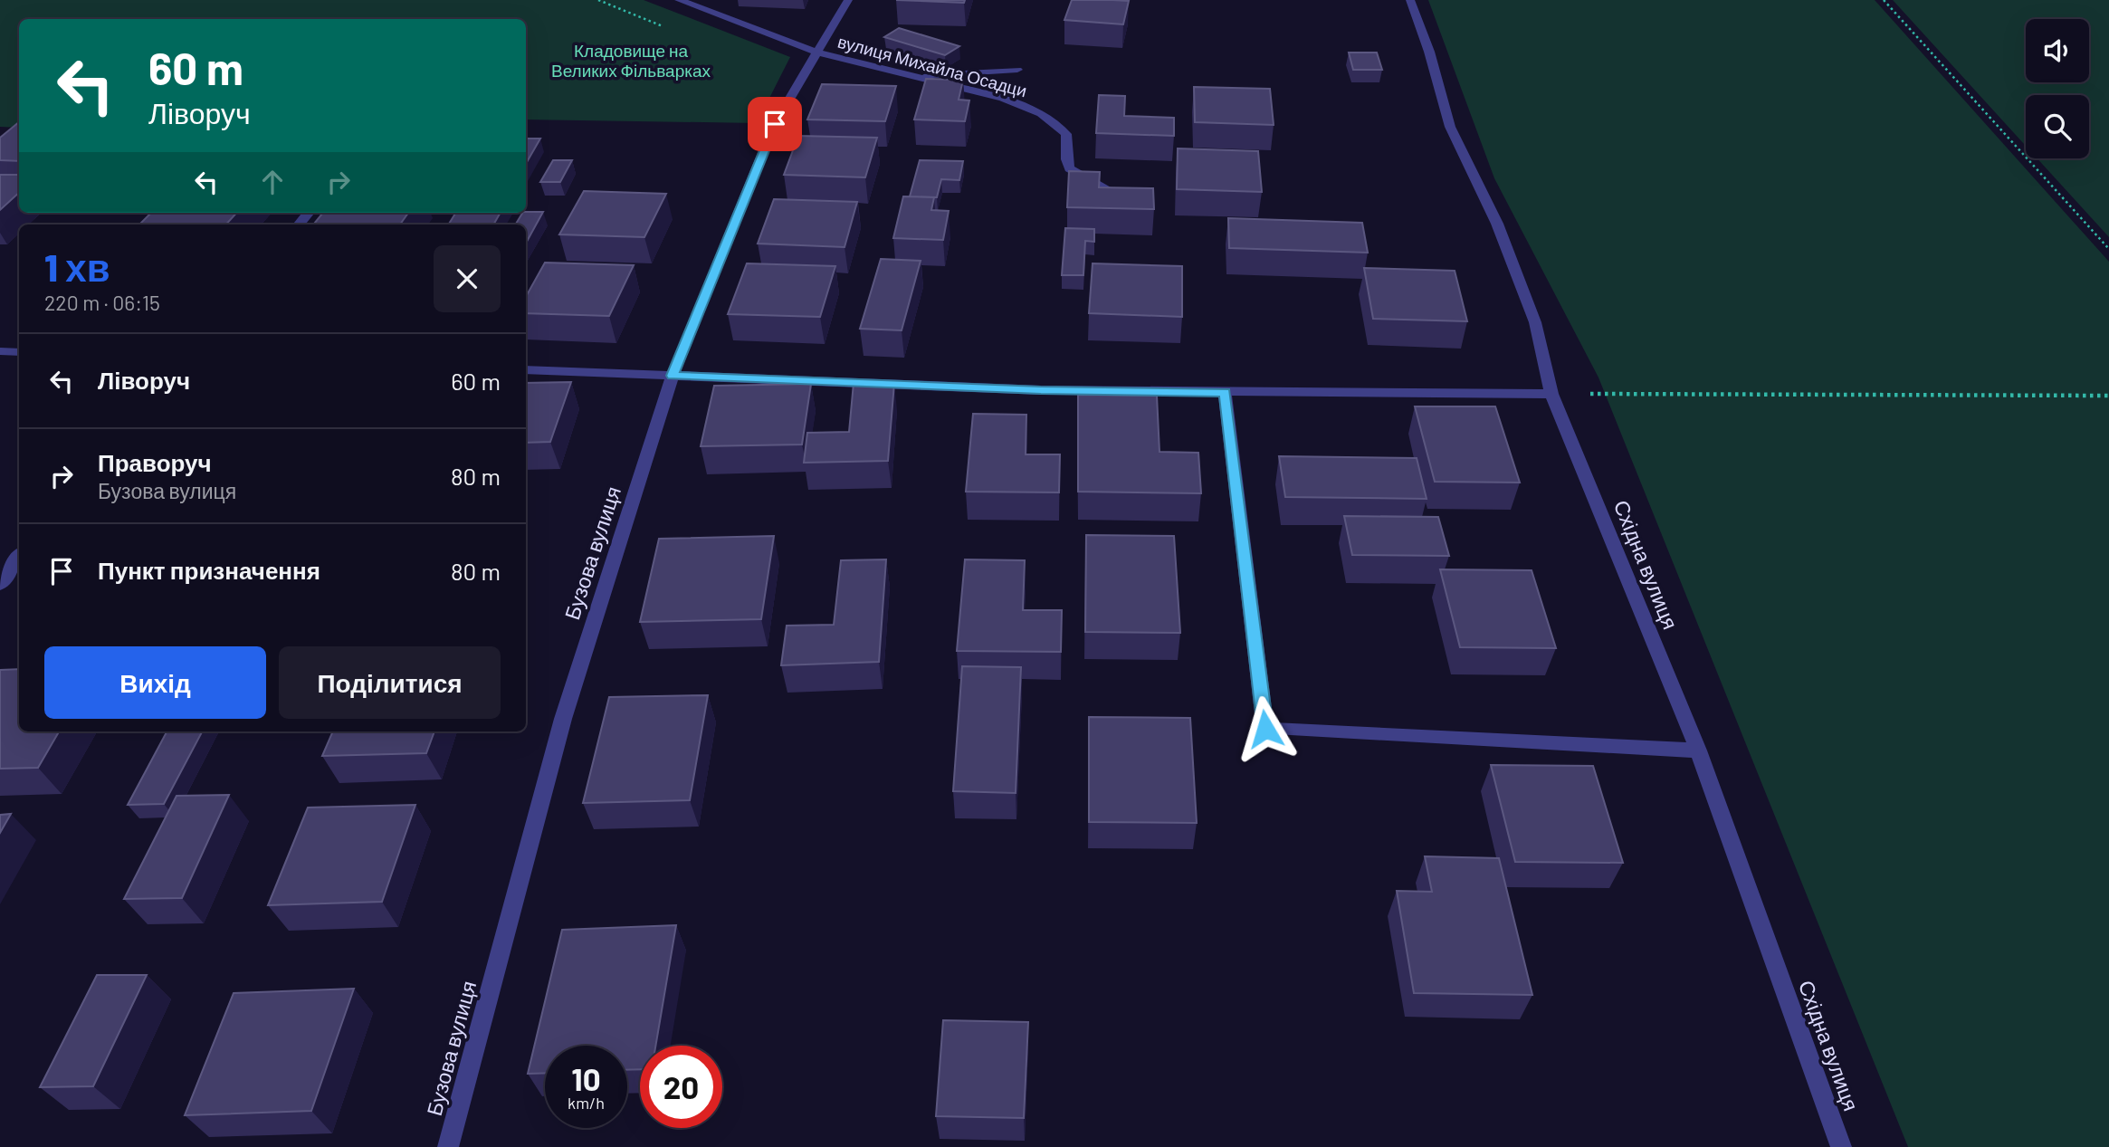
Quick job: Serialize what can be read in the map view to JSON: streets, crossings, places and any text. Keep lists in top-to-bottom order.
{
  "streets": {
    "street": ["вулиця Михайла Осадци", "Бузова вулиця", "Східна вулиця"]
  },
  "crossings": [
    ["вулиця Михайла Осадци", "Бузова вулиця"]
  ],
  "parks": ["Кладовище на Великих Фільварках"],
  "page": {
    "turn": ["60 m", "Ліворуч"],
    "heading": ["1 хв", "220 m · 06:15"],
    "list": [
      {
        "name": "Ліворуч",
        "value": "60 m"
      },
      {
        "name": "Праворуч",
        "note": "Бузова вулиця",
        "value": "80 m"
      },
      {
        "name": "Пункт призначення",
        "value": "80 m"
      }
    ],
    "buttons": ["Вихід", "Поділитися"],
    "speed": "10 km/h",
    "limit": "20"
  }
}
